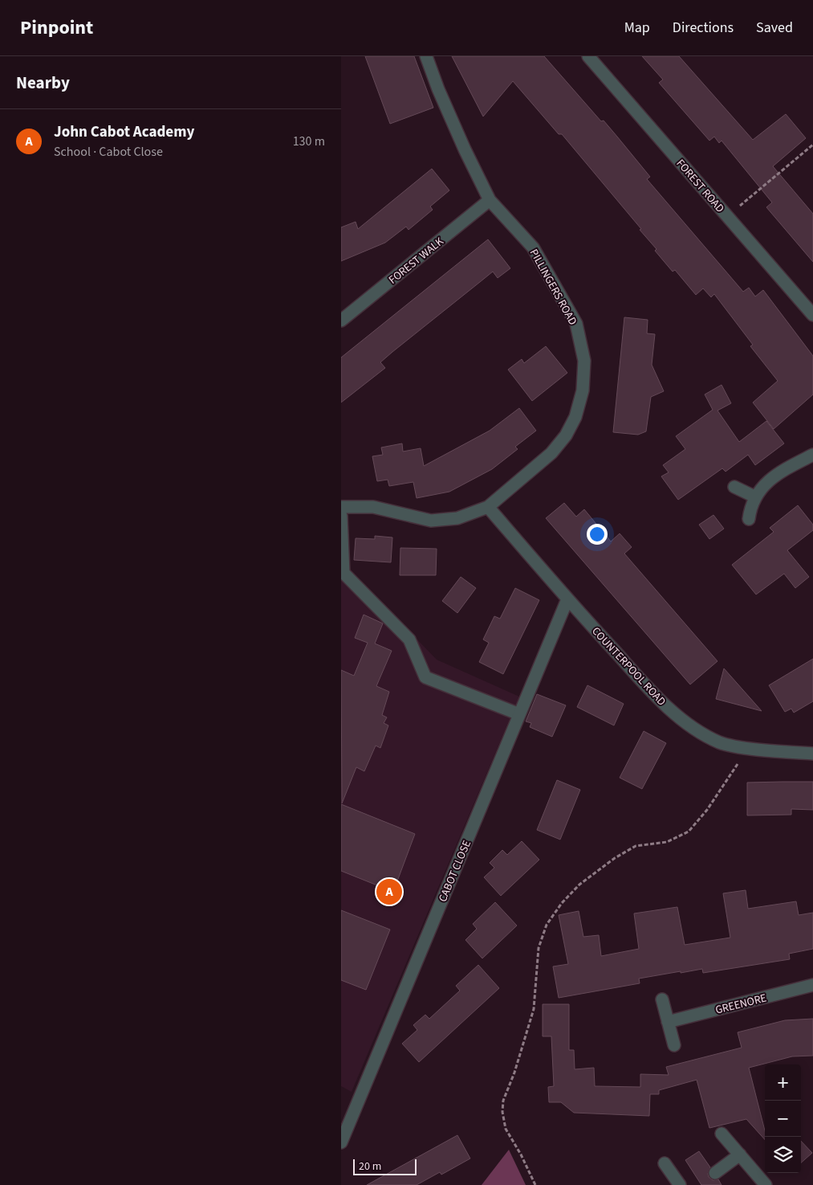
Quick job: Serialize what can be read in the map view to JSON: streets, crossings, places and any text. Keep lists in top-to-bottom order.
{
  "streets": {
    "street": [
      "FOREST ROAD",
      "FOREST WALK",
      "PILLINGERS ROAD",
      "COUNTERPOOL ROAD",
      "CABOT CLOSE",
      "GREENORE"
    ]
  },
  "crossings": [
    ["FOREST WALK", "PILLINGERS ROAD"],
    ["PILLINGERS ROAD", "COUNTERPOOL ROAD"],
    ["COUNTERPOOL ROAD", "CABOT CLOSE"]
  ],
  "scale_bar": "20 m",
  "page": {
    "header": "Pinpoint",
    "nav": ["Map", "Directions", "Saved"],
    "heading": "Nearby",
    "list": [
      {
        "mark": "A",
        "name": "John Cabot Academy",
        "note": "School · Cabot Close",
        "value": "130 m"
      }
    ],
    "pins": "A",
    "map_buttons": ["+", "−"],
    "scale": "20 m"
  }
}
